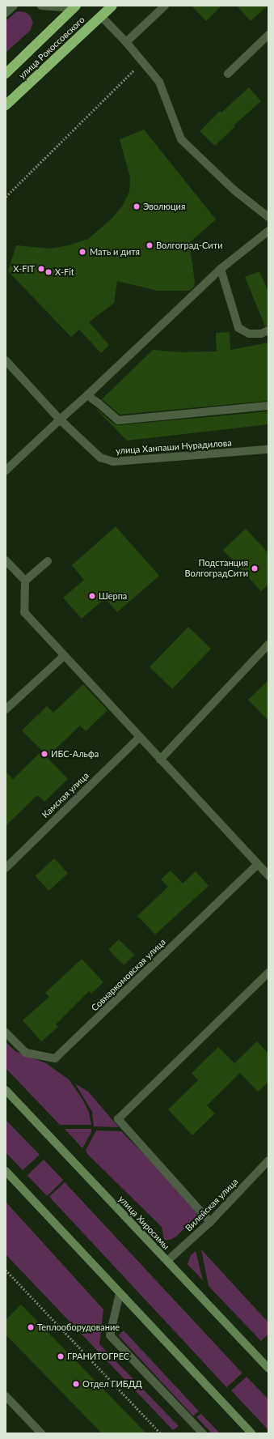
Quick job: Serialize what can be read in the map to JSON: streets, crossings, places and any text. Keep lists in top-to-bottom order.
{
  "streets": {
    "highway": ["улица Рокоссовского"],
    "main road": ["улица Хиросимы"],
    "street": [
      "улица Ханпаши Нурадилова",
      "Камская улица",
      "Совнаркомовская улица",
      "Вилейская улица"
    ]
  },
  "crossings": [
    ["Вилейская улица", "улица Хиросимы"]
  ],
  "places": [
    "Эволюция",
    "Волгоград-Сити",
    "Мать и дитя",
    "X-FIT",
    "X-Fit",
    "Подстанция ВолгоградСити",
    "Шерпа",
    "ИБС-Альфа",
    "Теплооборудование",
    "ГРАНИТОГРЕС",
    "Отдел ГИБДД"
  ]
}
